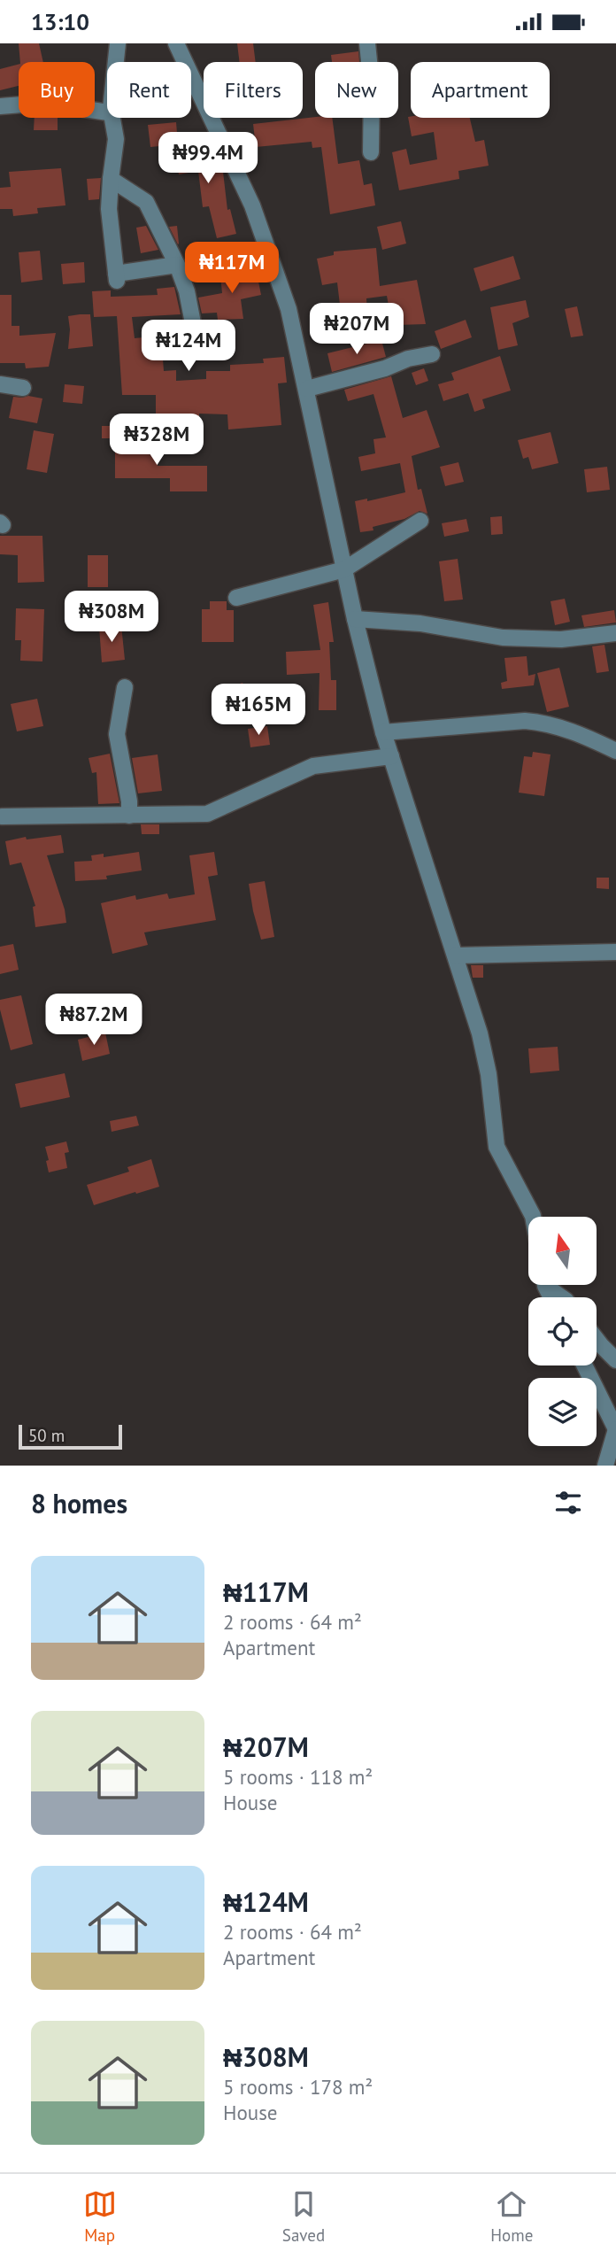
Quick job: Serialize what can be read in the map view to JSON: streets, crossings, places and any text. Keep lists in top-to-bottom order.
{
  "scale_bar": "50 m",
  "north": "top",
  "page": {
    "status": "13:10",
    "chip": [
      "Buy",
      "Rent",
      "Filters",
      "New",
      "Apartment"
    ],
    "price": [
      "₦99.4M",
      "₦117M",
      "₦207M",
      "₦124M",
      "₦328M",
      "₦308M",
      "₦165M",
      "₦87.2M"
    ],
    "scale": "50 m",
    "heading": "8 homes",
    "list": [
      {
        "name": "₦117M",
        "note": "2 rooms · 64 m² · Apartment"
      },
      {
        "name": "₦207M",
        "note": "5 rooms · 118 m² · House"
      },
      {
        "name": "₦124M",
        "note": "2 rooms · 64 m² · Apartment"
      },
      {
        "name": "₦308M",
        "note": "5 rooms · 178 m² · House"
      }
    ],
    "tabs": ["Map", "Saved", "Home"]
  }
}
